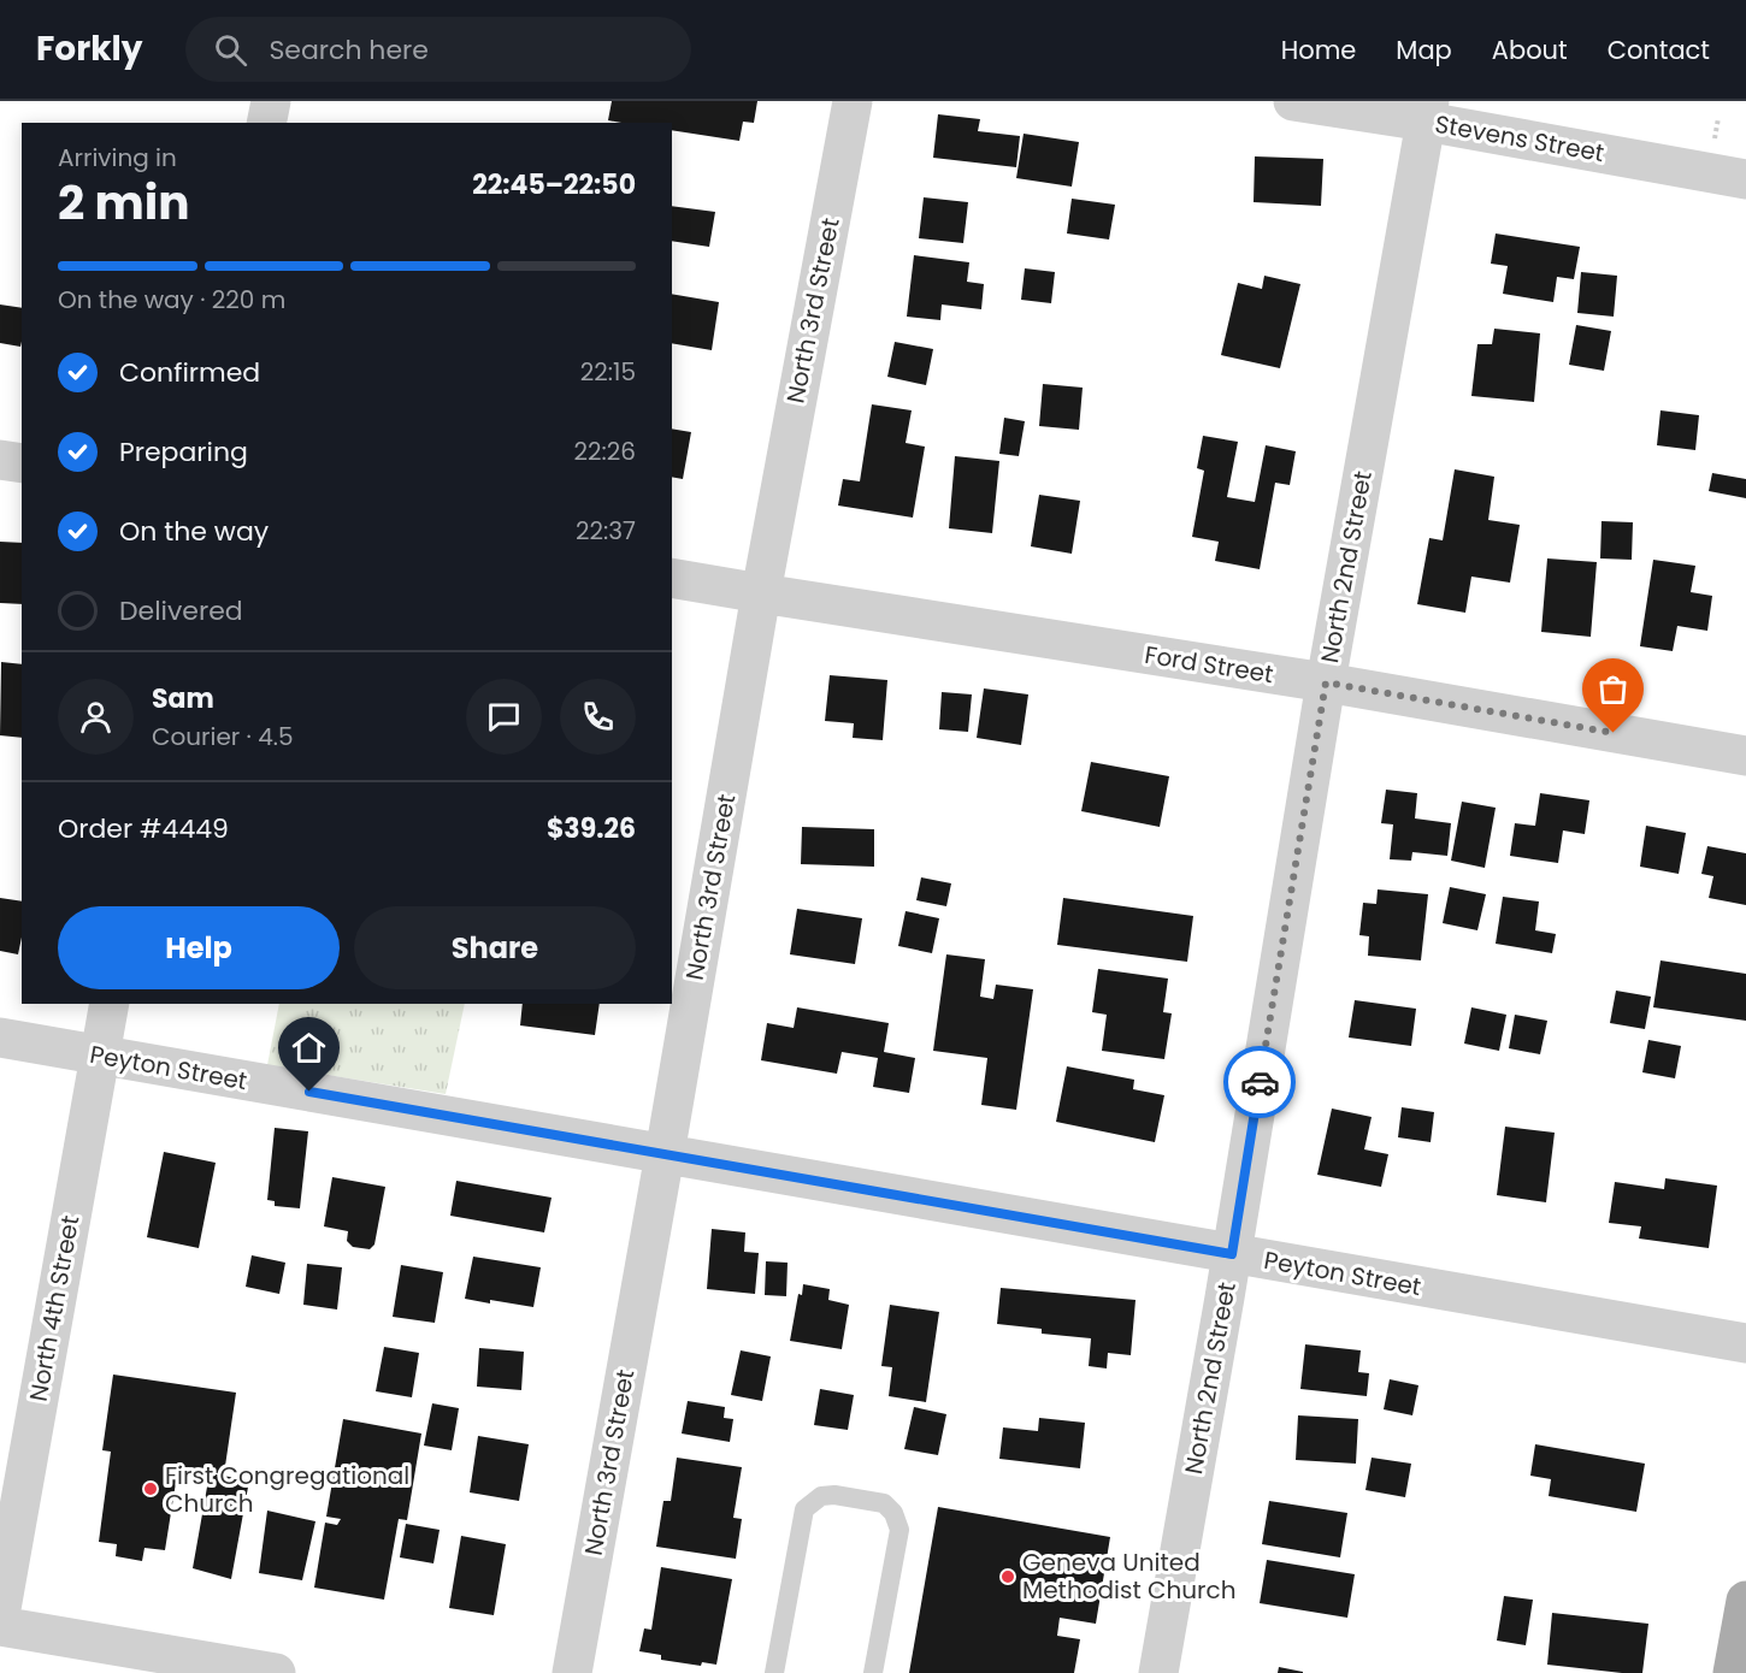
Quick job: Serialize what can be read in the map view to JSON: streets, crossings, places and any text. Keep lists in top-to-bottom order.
{
  "streets": {
    "street": [
      "Stevens Street",
      "North 3rd Street",
      "North 2nd Street",
      "Ford Street",
      "Peyton Street",
      "North 4th Street"
    ]
  },
  "crossings": [
    ["Stevens Street", "North 2nd Street"],
    ["North 3rd Street", "Ford Street"],
    ["North 3rd Street", "Peyton Street"],
    ["North 2nd Street", "Ford Street"],
    ["North 2nd Street", "Peyton Street"],
    ["Peyton Street", "North 4th Street"]
  ],
  "places": ["First Congregational Church", "Geneva United Methodist Church"],
  "page": {
    "header": "Forkly",
    "search": "Search here",
    "nav": [
      "Home",
      "Map",
      "About",
      "Contact"
    ],
    "heading": ["2 min", "Arriving in", "22:45–22:50"],
    "panel": [
      "Sam",
      "Courier · 4.5",
      "Order #4449",
      "$39.26"
    ],
    "bar": "On the way · 220 m",
    "list": [
      ["Confirmed", "22:15"],
      ["Preparing", "22:26"],
      ["On the way", "22:37"],
      "Delivered"
    ],
    "buttons": ["Help", "Share"]
  }
}
